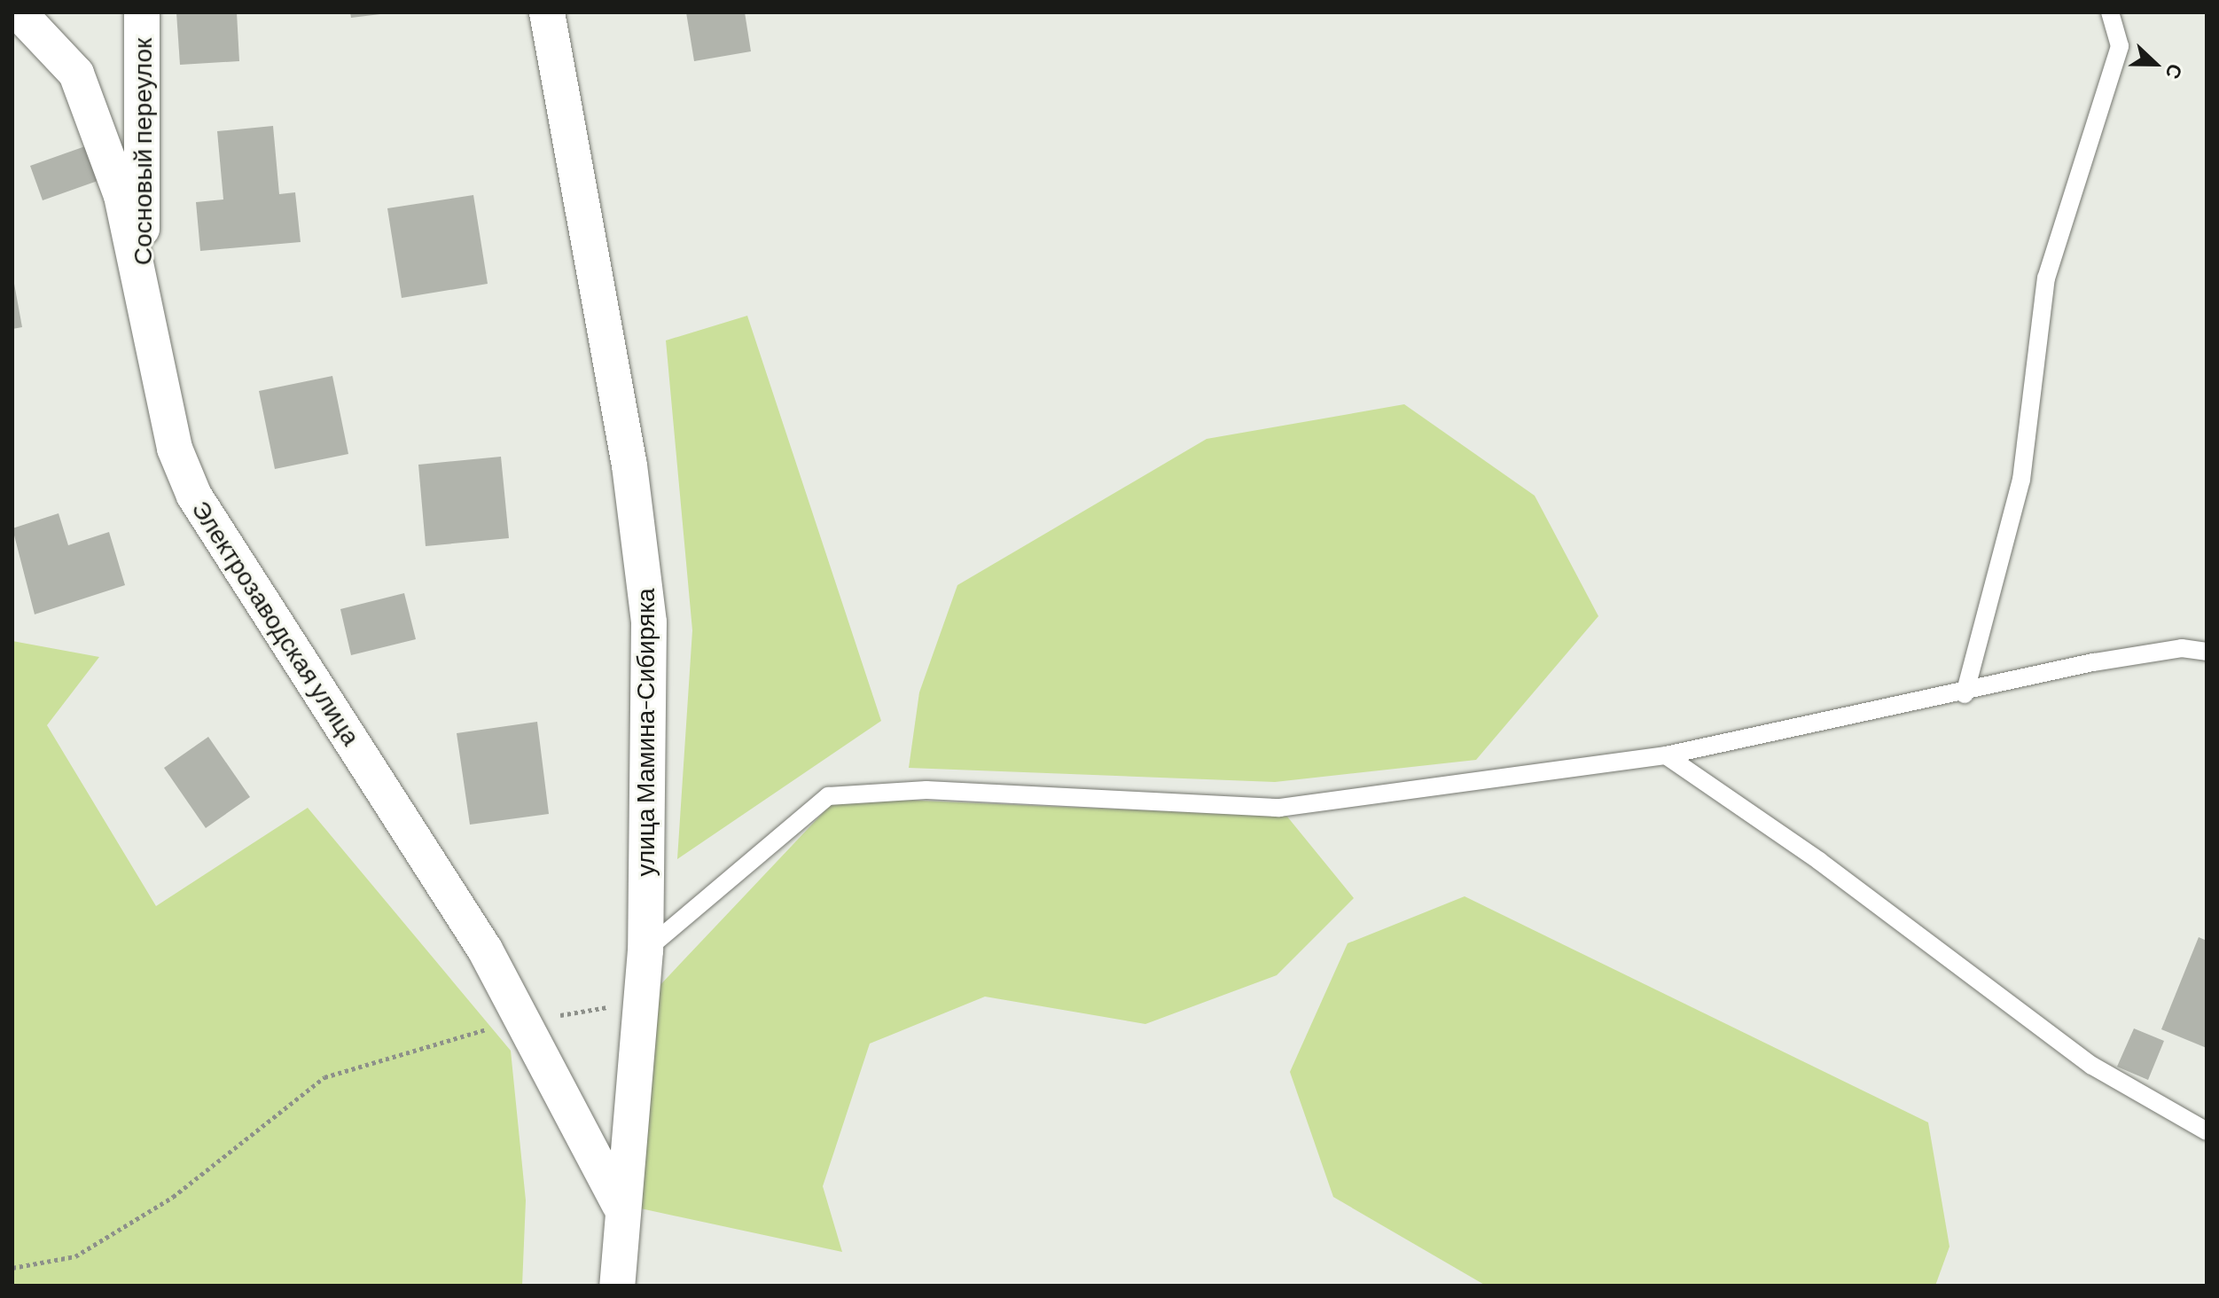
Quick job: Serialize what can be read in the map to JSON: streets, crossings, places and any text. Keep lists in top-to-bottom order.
{
  "streets": {
    "street": ["Сосновый переулок", "Электрозаводская улица", "улица Мамина-Сибиряка"]
  },
  "crossings": [
    ["Сосновый переулок", "Электрозаводская улица"],
    ["Электрозаводская улица", "улица Мамина-Сибиряка"]
  ],
  "north": "right"
}
